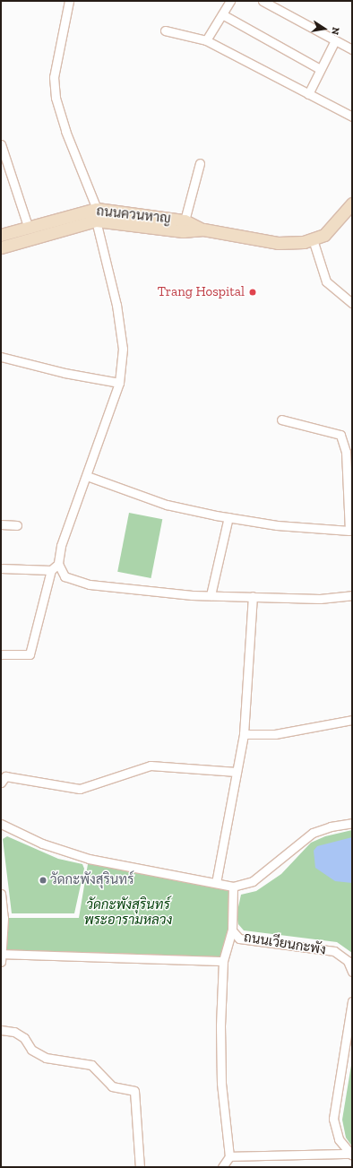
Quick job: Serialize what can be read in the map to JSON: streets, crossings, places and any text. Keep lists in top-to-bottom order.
{
  "streets": {
    "main road": ["ถนนควนหาญ"],
    "street": ["ถนนเวียนกะพัง"]
  },
  "parks": ["วัดกะพังสุรินทร์ พระอารามหลวง"],
  "places": ["Trang Hospital", "วัดกะพังสุรินทร์"],
  "north": "right"
}
